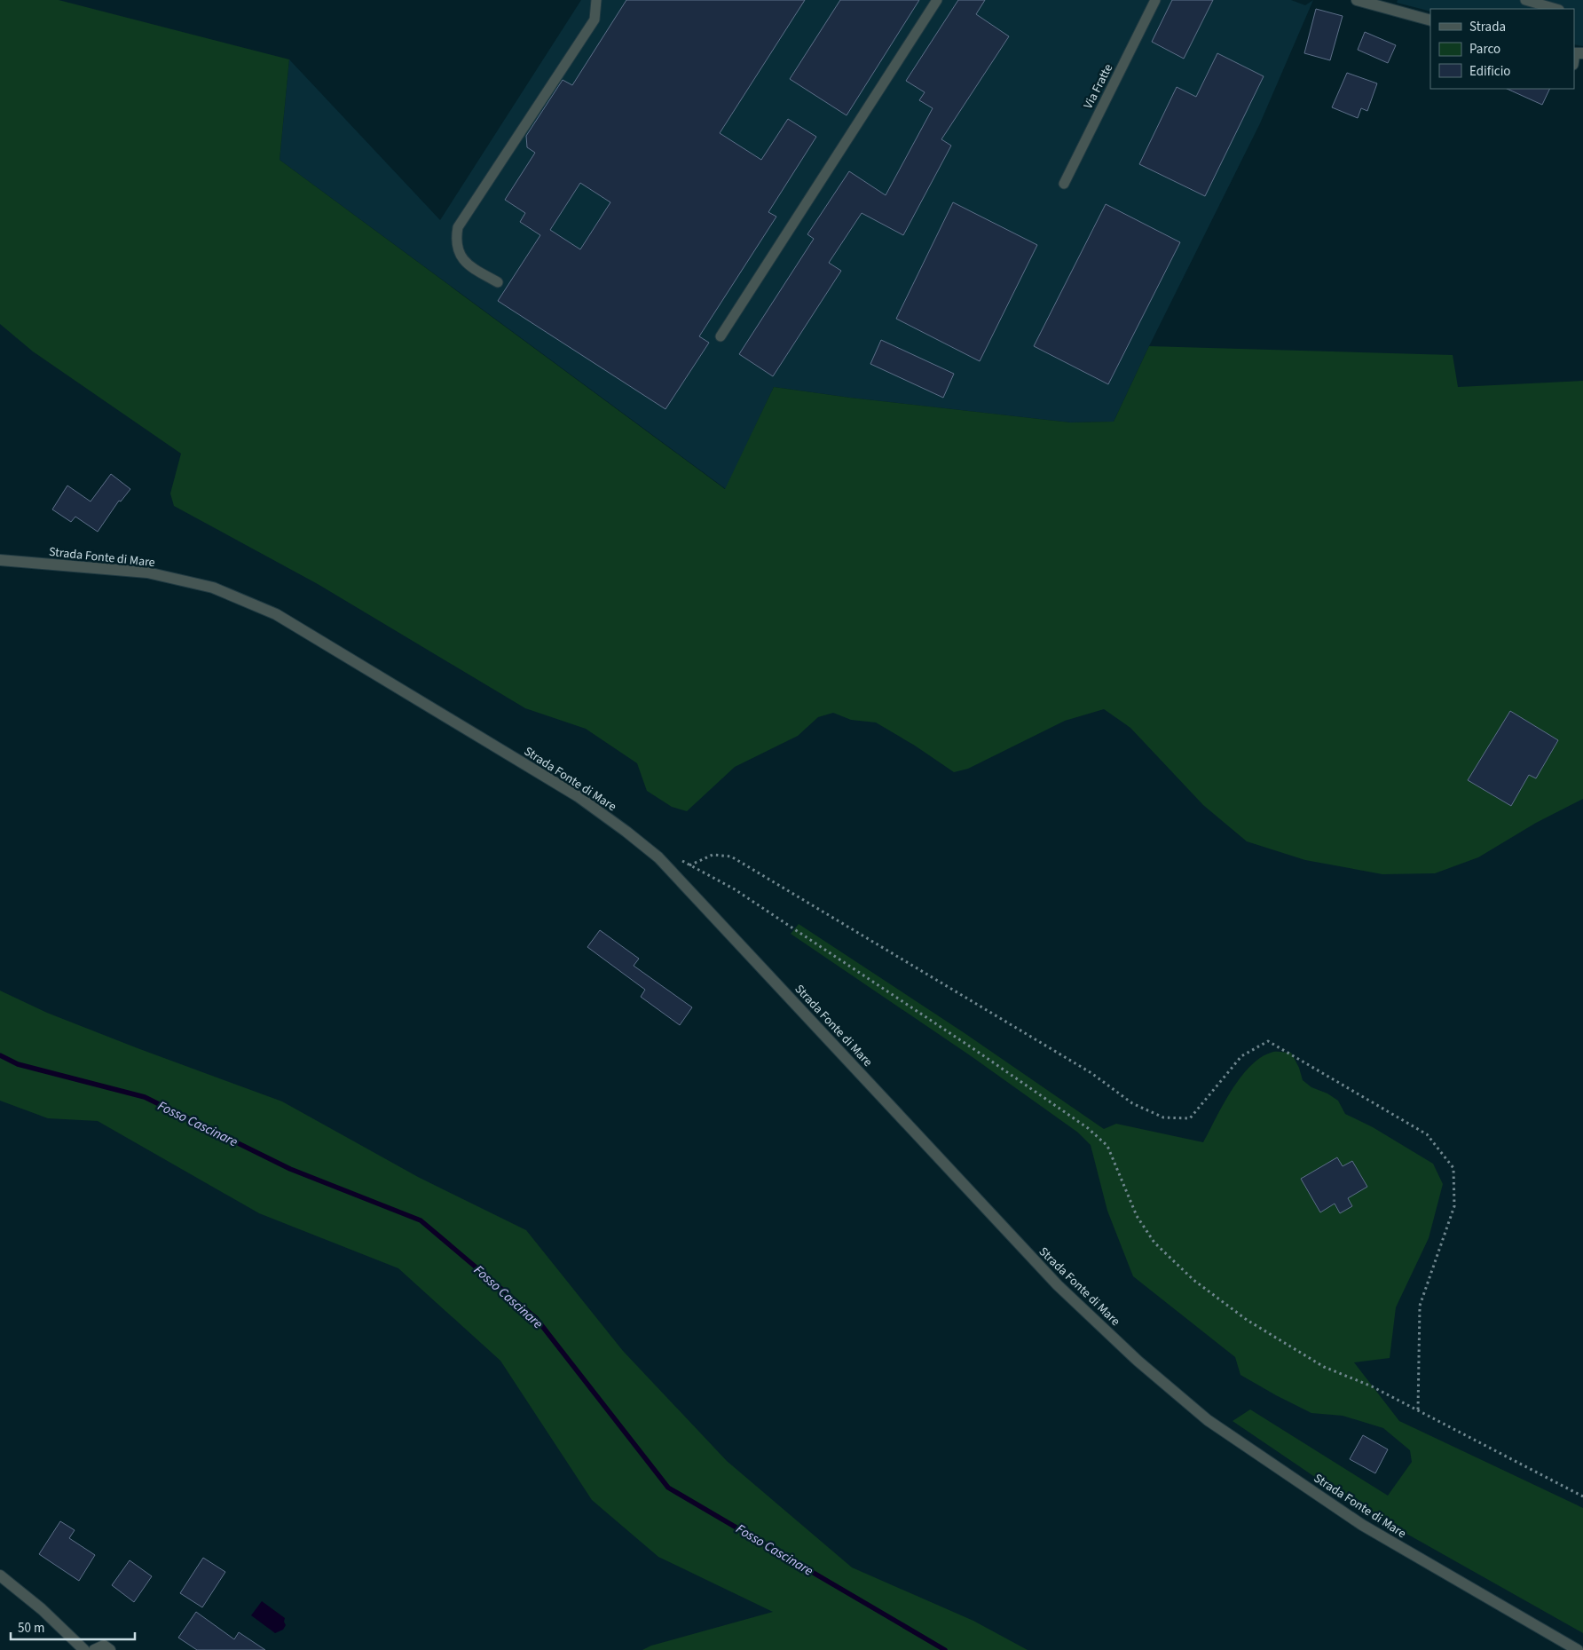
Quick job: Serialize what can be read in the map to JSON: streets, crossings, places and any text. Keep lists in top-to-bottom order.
{
  "streets": {
    "street": ["Strada Fonte di Mare"],
    "lane": ["Via Fratte"]
  },
  "water": ["Fosso Cascinare"],
  "legend": ["Strada", "Parco", "Edificio"],
  "scale_bar": "50 m"
}
